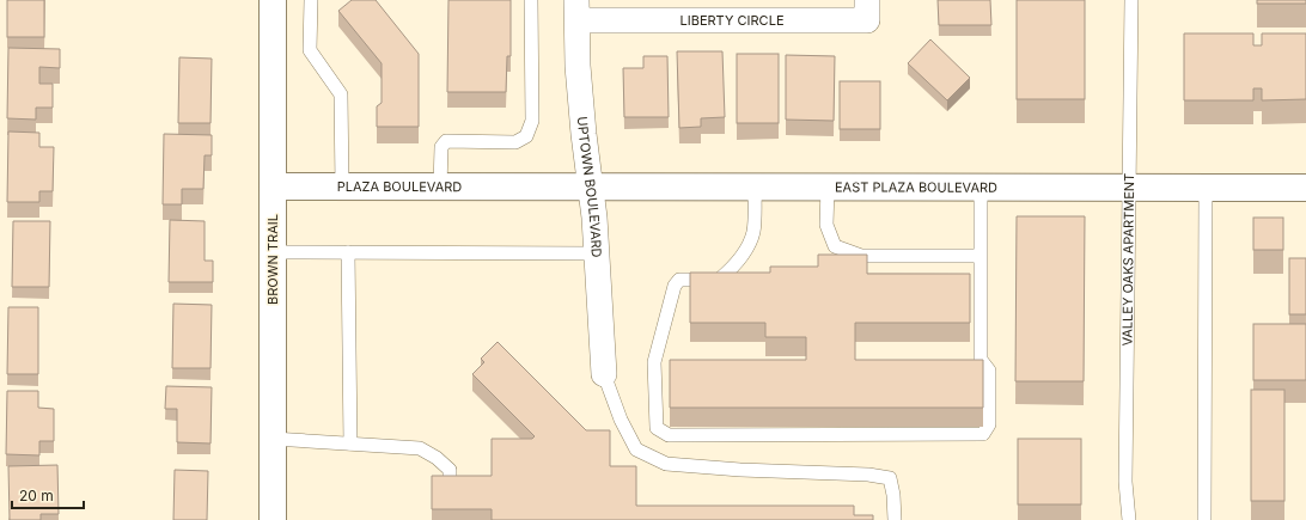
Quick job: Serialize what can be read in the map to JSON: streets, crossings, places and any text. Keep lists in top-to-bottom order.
{
  "streets": {
    "street": [
      "LIBERTY CIRCLE",
      "PLAZA BOULEVARD",
      "UPTOWN BOULEVARD",
      "EAST PLAZA BOULEVARD",
      "BROWN TRAIL"
    ],
    "lane": ["VALLEY OAKS APARTMENT"]
  },
  "crossings": [
    ["LIBERTY CIRCLE", "UPTOWN BOULEVARD"],
    ["PLAZA BOULEVARD", "EAST PLAZA BOULEVARD"],
    ["PLAZA BOULEVARD", "BROWN TRAIL"],
    ["UPTOWN BOULEVARD", "EAST PLAZA BOULEVARD"],
    ["EAST PLAZA BOULEVARD", "VALLEY OAKS APARTMENT"]
  ],
  "scale_bar": "20 m"
}
